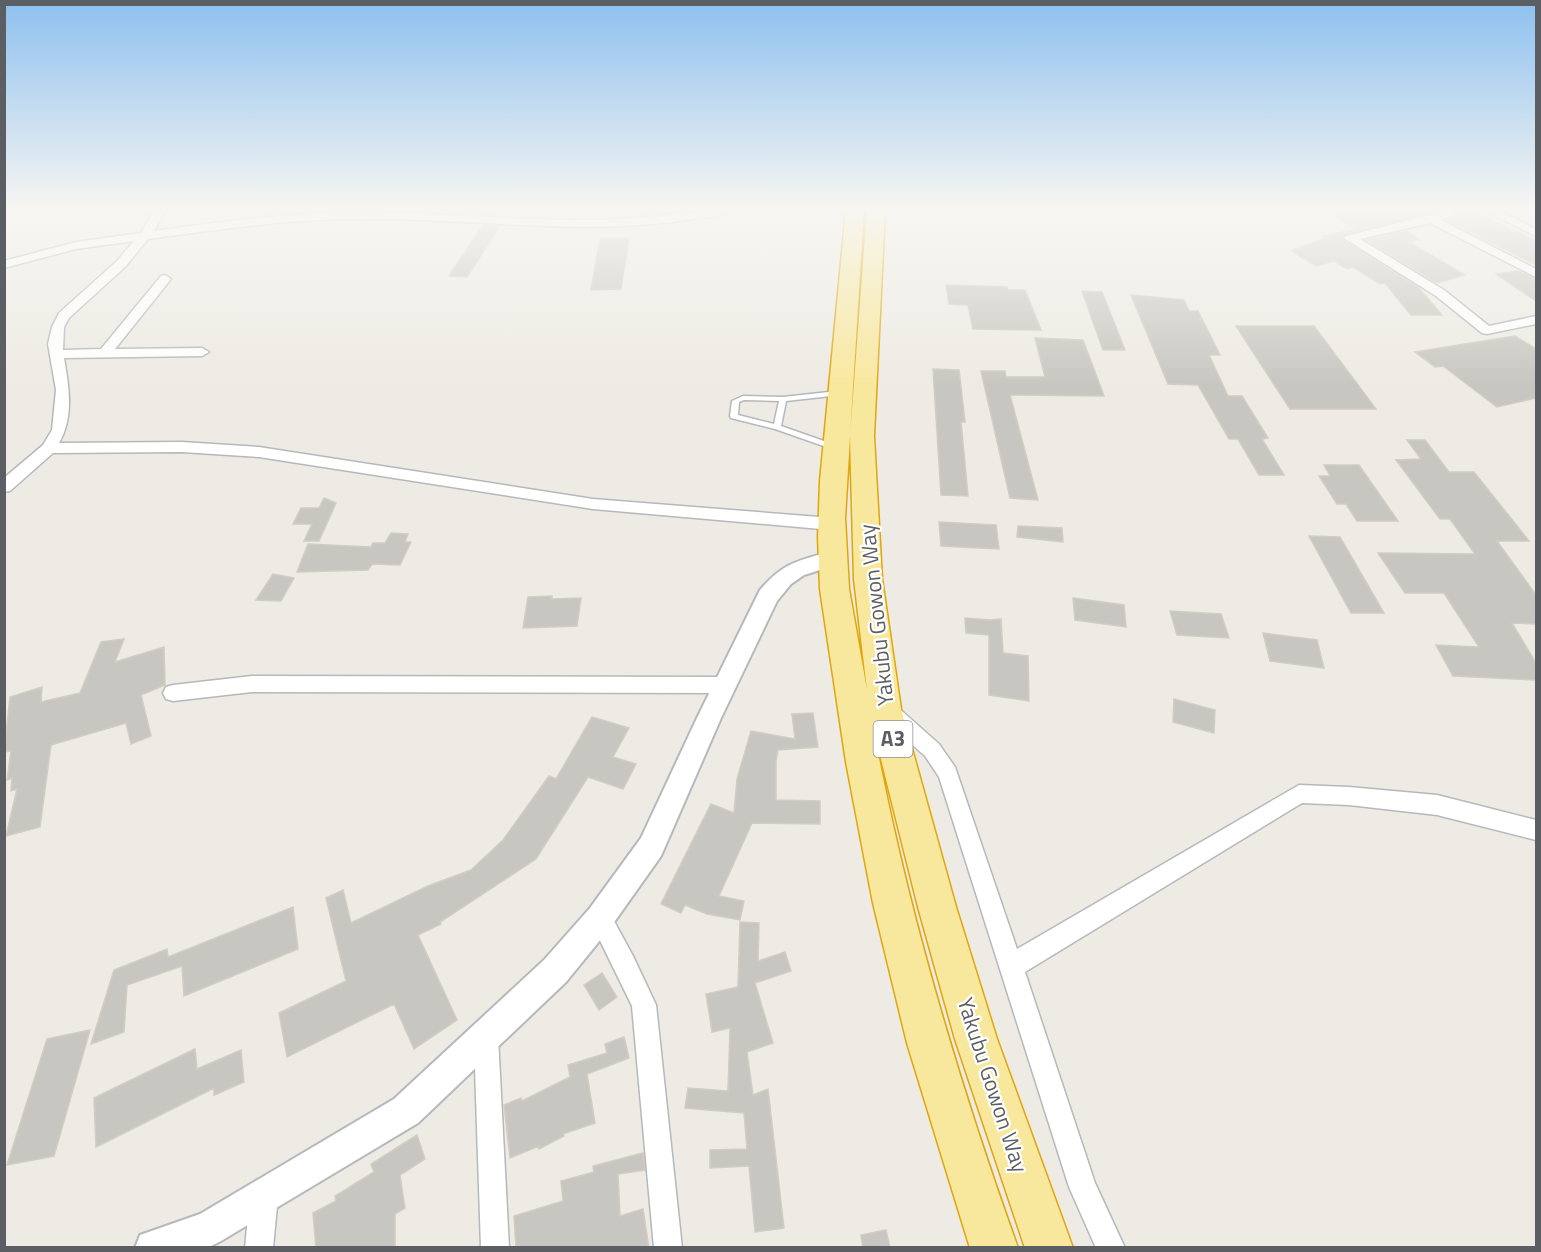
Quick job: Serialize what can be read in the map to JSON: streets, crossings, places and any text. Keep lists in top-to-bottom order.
{
  "streets": {
    "highway": ["Yakubu Gowon Way", "A3"]
  }
}
